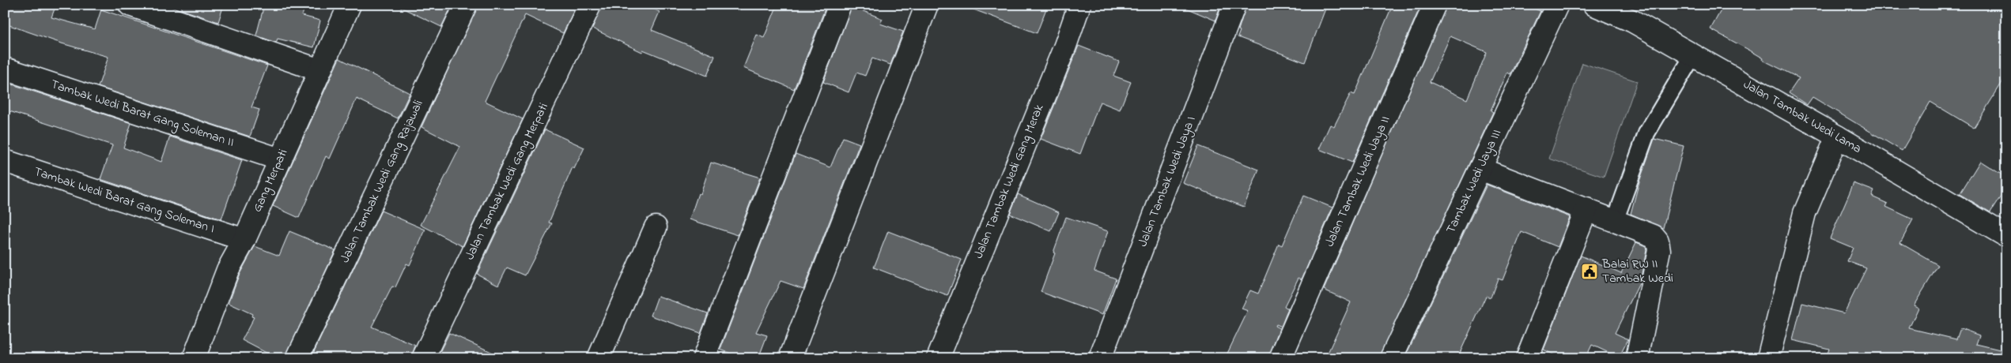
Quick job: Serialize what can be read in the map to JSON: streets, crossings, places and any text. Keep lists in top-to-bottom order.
{
  "streets": {
    "street": [
      "Tambak Wedi Barat Gang Soleman II",
      "Jalan Tambak Wedi Lama",
      "Gang Merpati",
      "Jalan Tambak Wedi Gang Rajawali",
      "Jalan Tambak Wedi Gang Merpati",
      "Jalan Tambak Wedi Gang Merak",
      "Jalan Tambak Wedi Jaya I",
      "Jalan Tambak Wedi Jaya II",
      "Tambak Wedi Jaya III",
      "Tambak Wedi Barat Gang Soleman I"
    ]
  },
  "crossings": [
    ["Tambak Wedi Barat Gang Soleman II", "Gang Merpati"],
    ["Gang Merpati", "Tambak Wedi Barat Gang Soleman I"]
  ],
  "places": {
    "public building": ["Balai RW II Tambak Wedi"]
  }
}
